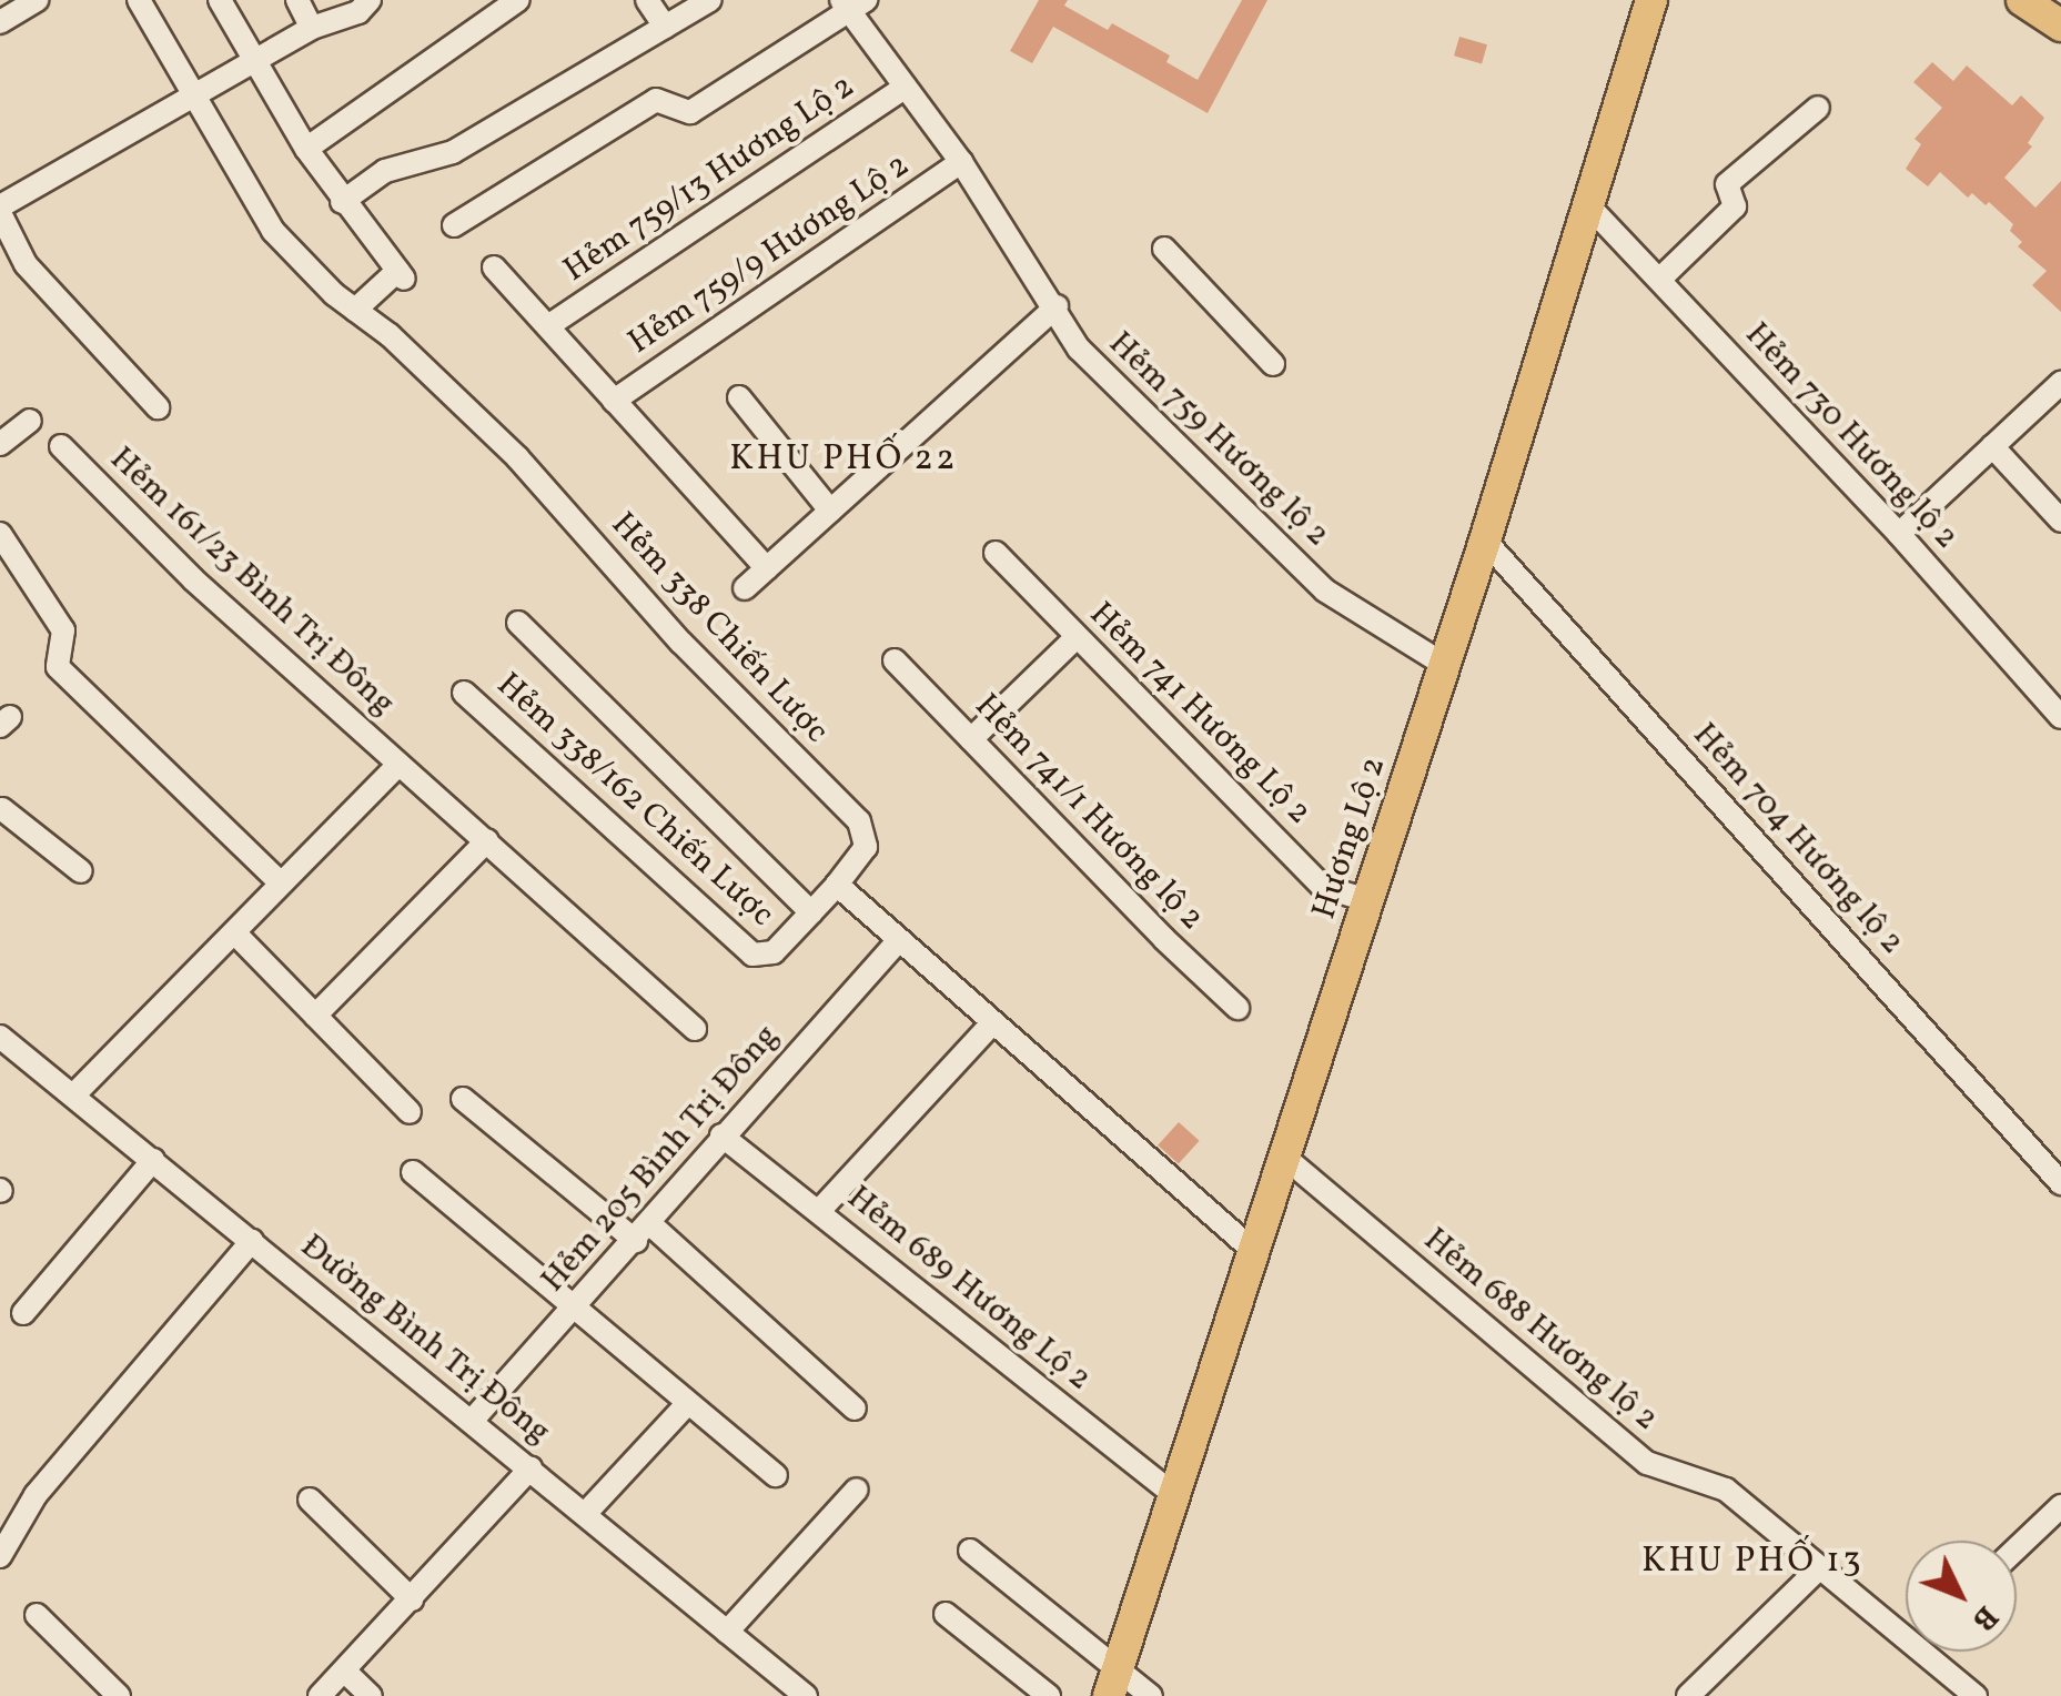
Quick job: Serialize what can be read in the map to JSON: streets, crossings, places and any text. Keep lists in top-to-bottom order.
{
  "streets": {
    "main road": ["Hương Lộ 2"],
    "street": [
      "Hẻm 759/13 Hương Lộ 2",
      "Hẻm 759/9 Hương Lộ 2",
      "Hẻm 730 Hương lộ 2",
      "Hẻm 759 Hương lộ 2",
      "Hẻm 161/23 Bình Trị Đông",
      "Hẻm 338 Chiến Lược",
      "Hẻm 741 Hương Lộ 2",
      "Hẻm 338/162 Chiến Lược",
      "Hẻm 741/1 Hương lộ 2",
      "Hẻm 704 Hương lộ 2",
      "Hẻm 205 Bình Trị Đông",
      "Hẻm 689 Hương Lộ 2",
      "Hẻm 688 Hương lộ 2",
      "Đường Bình Trị Đông"
    ]
  },
  "crossings": [
    ["Hẻm 759/13 Hương Lộ 2", "Hẻm 759 Hương lộ 2"],
    ["Hẻm 759/9 Hương Lộ 2", "Hẻm 759 Hương lộ 2"],
    ["Hẻm 730 Hương lộ 2", "Hương Lộ 2"],
    ["Hẻm 759 Hương lộ 2", "Hương Lộ 2"],
    ["Hẻm 338 Chiến Lược", "Hẻm 338/162 Chiến Lược"],
    ["Hẻm 741 Hương Lộ 2", "Hương Lộ 2"],
    ["Hương Lộ 2", "Hẻm 704 Hương lộ 2"],
    ["Hương Lộ 2", "Hẻm 689 Hương Lộ 2"],
    ["Hương Lộ 2", "Hẻm 688 Hương lộ 2"],
    ["Hẻm 205 Bình Trị Đông", "Hẻm 689 Hương Lộ 2"],
    ["Hẻm 205 Bình Trị Đông", "Đường Bình Trị Đông"]
  ],
  "districts": ["KHU PHỐ 22", "KHU PHỐ 13"],
  "north": "bottom right"
}
